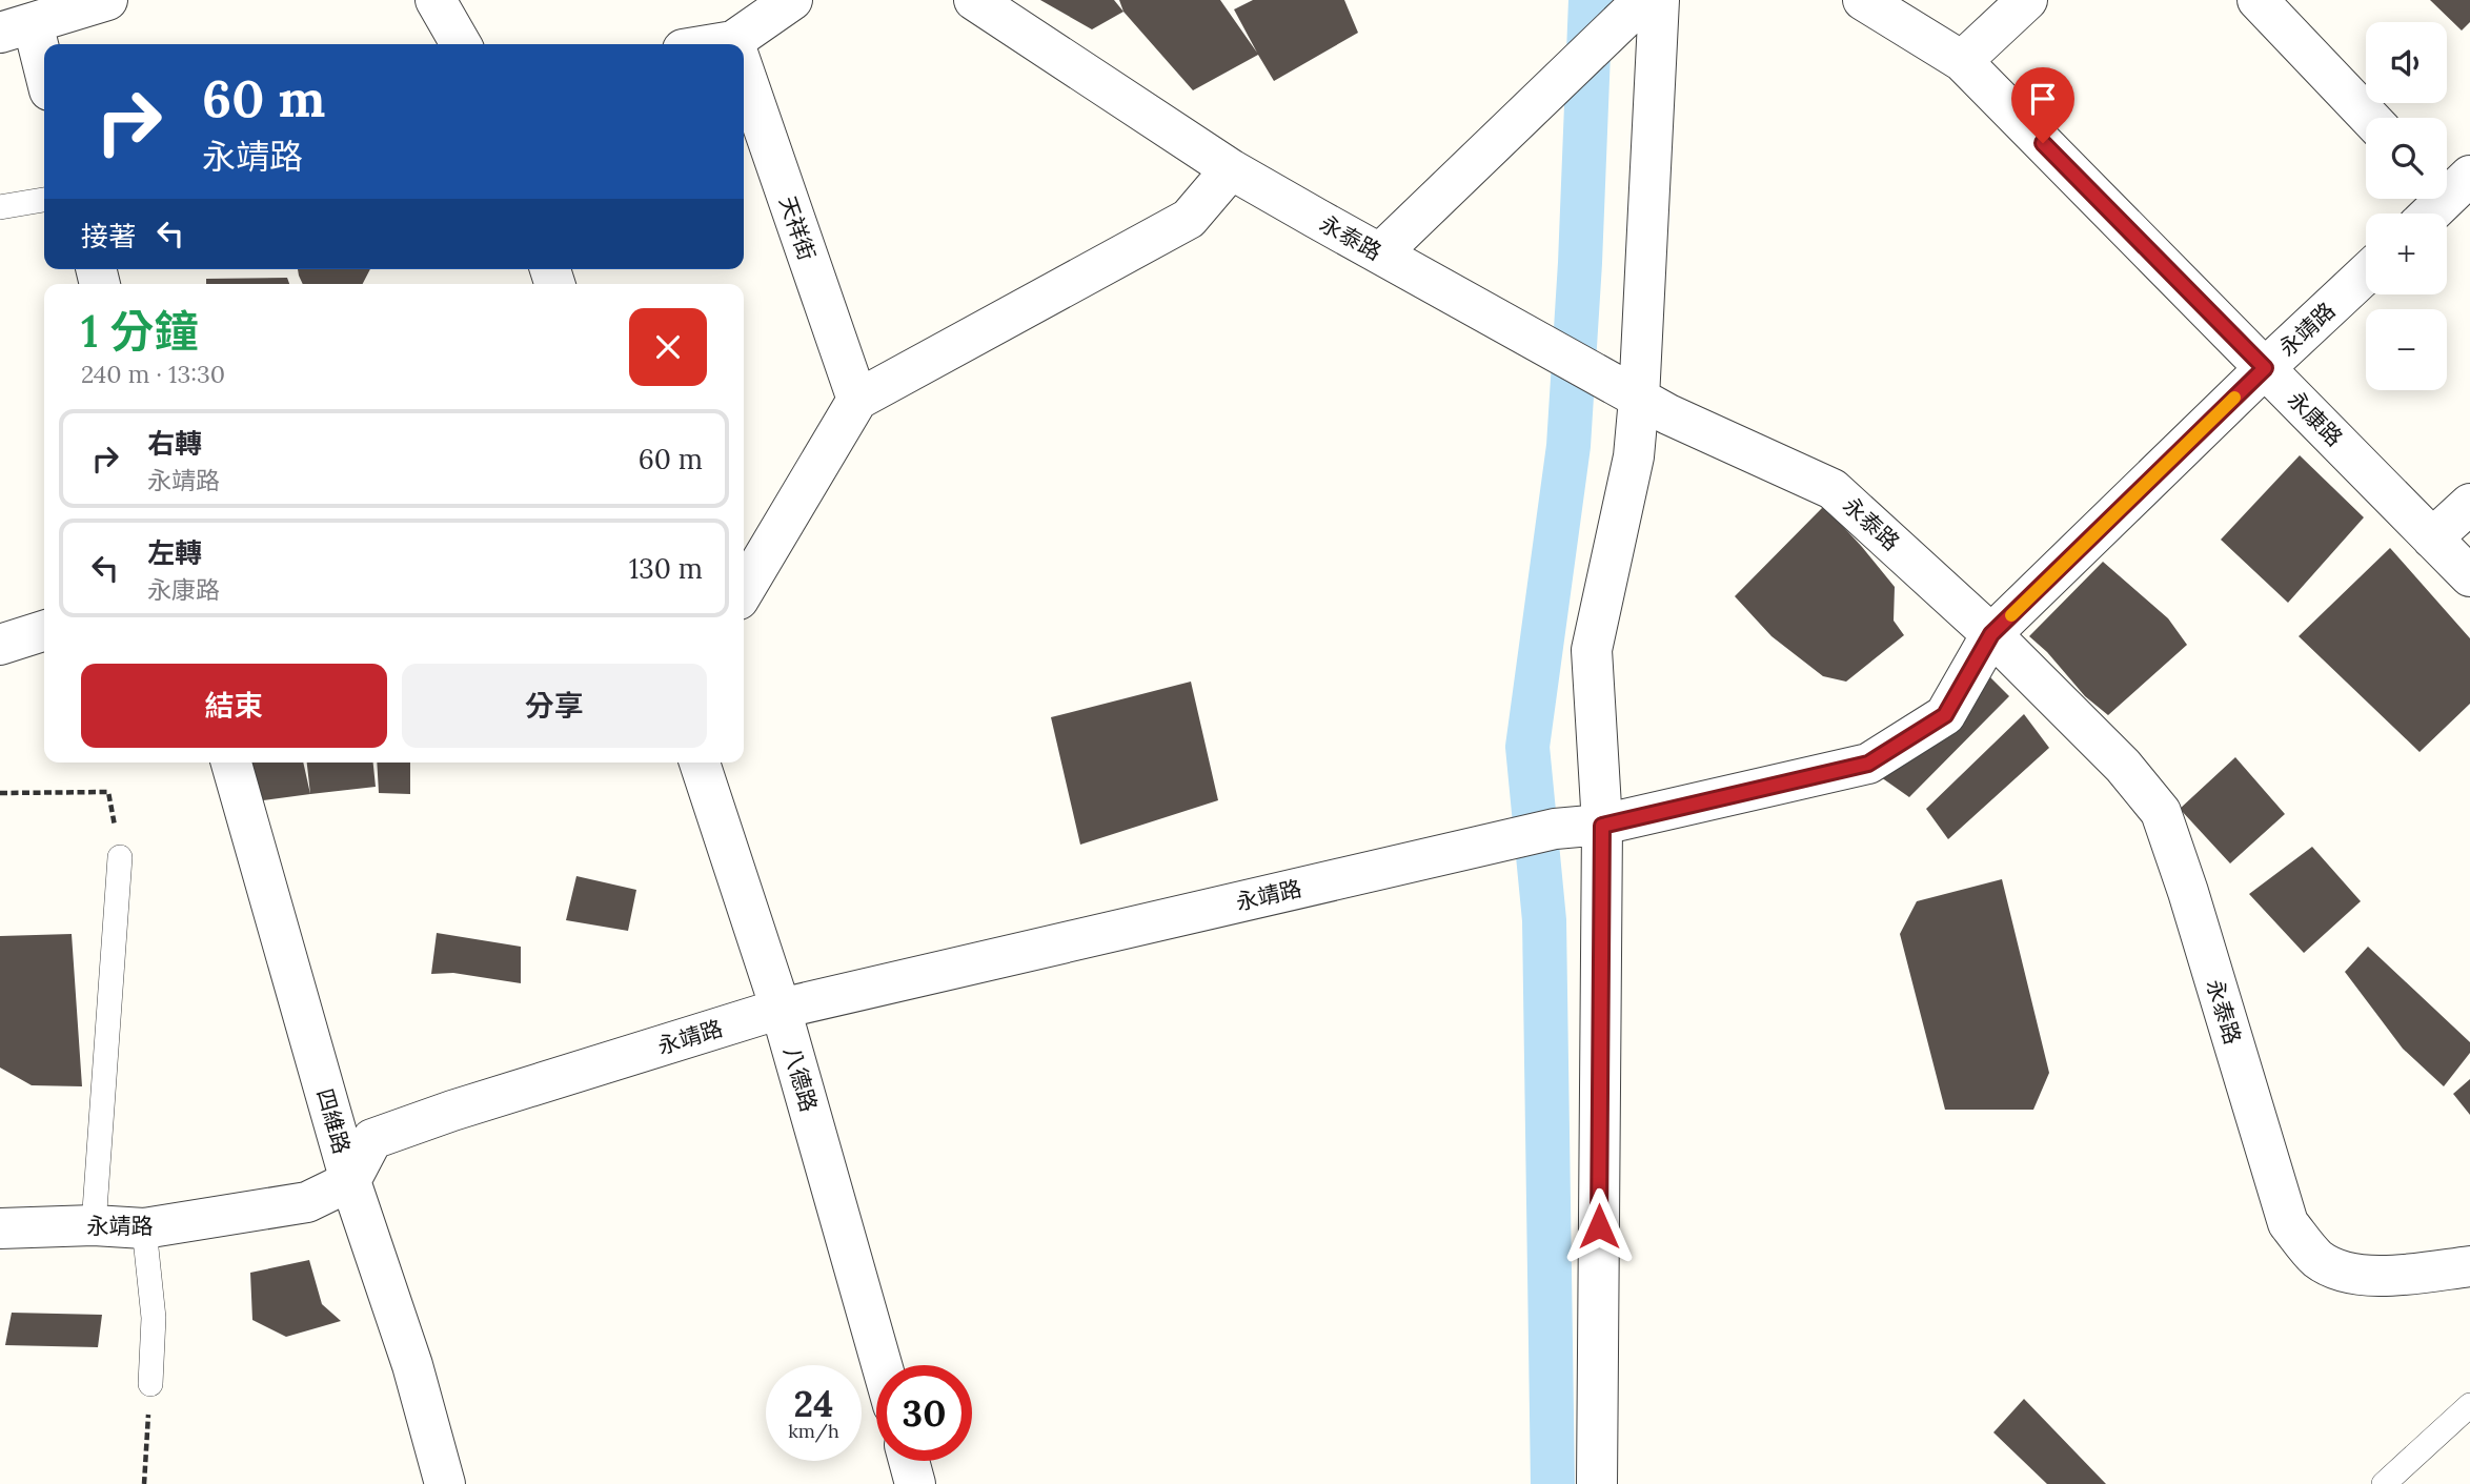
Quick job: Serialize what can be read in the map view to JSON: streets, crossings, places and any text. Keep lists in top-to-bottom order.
{
  "streets": {
    "street": [
      "天祥街",
      "永泰路",
      "永靖路",
      "永康路",
      "八德路",
      "四維路"
    ]
  },
  "crossings": [
    ["永泰路", "永靖路"],
    ["永靖路", "永康路"],
    ["永靖路", "八德路"],
    ["永靖路", "四維路"]
  ],
  "page": {
    "map_buttons": ["+", "−"],
    "turn": ["60 m", "永靖路"],
    "then": "接著",
    "heading": ["1 分鐘", "240 m · 13:30"],
    "list": [
      {
        "name": "右轉",
        "note": "永靖路",
        "value": "60 m"
      },
      {
        "name": "左轉",
        "note": "永康路",
        "value": "130 m"
      }
    ],
    "buttons": ["結束", "分享"],
    "speed": "24 km/h",
    "limit": "30"
  }
}
